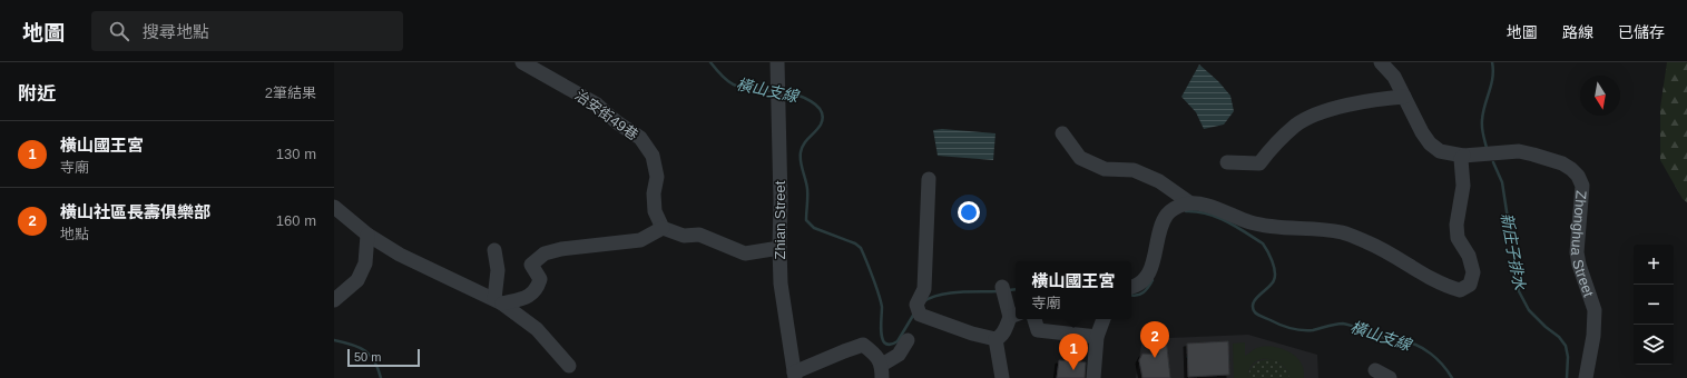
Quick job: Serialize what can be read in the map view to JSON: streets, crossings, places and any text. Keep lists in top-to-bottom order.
{
  "streets": {
    "street": ["治安街49巷", "Zhian Street", "Zhonghua Street"]
  },
  "water": ["橫山支線", "新庄子排水"],
  "scale_bar": "50 m",
  "north": "bottom",
  "page": {
    "header": "地圖",
    "search": "搜尋地點",
    "nav": ["地圖", "路線", "已儲存"],
    "heading": ["附近", "2筆結果"],
    "list": [
      {
        "mark": "1",
        "name": "橫山國王宮",
        "note": "寺廟",
        "value": "130 m"
      },
      {
        "mark": "2",
        "name": "橫山社區長壽俱樂部",
        "note": "地點",
        "value": "160 m"
      }
    ],
    "map_buttons": ["+", "−"],
    "popup": ["橫山國王宮", "寺廟"],
    "pins": ["2", "1"],
    "scale": "50 m"
  }
}
